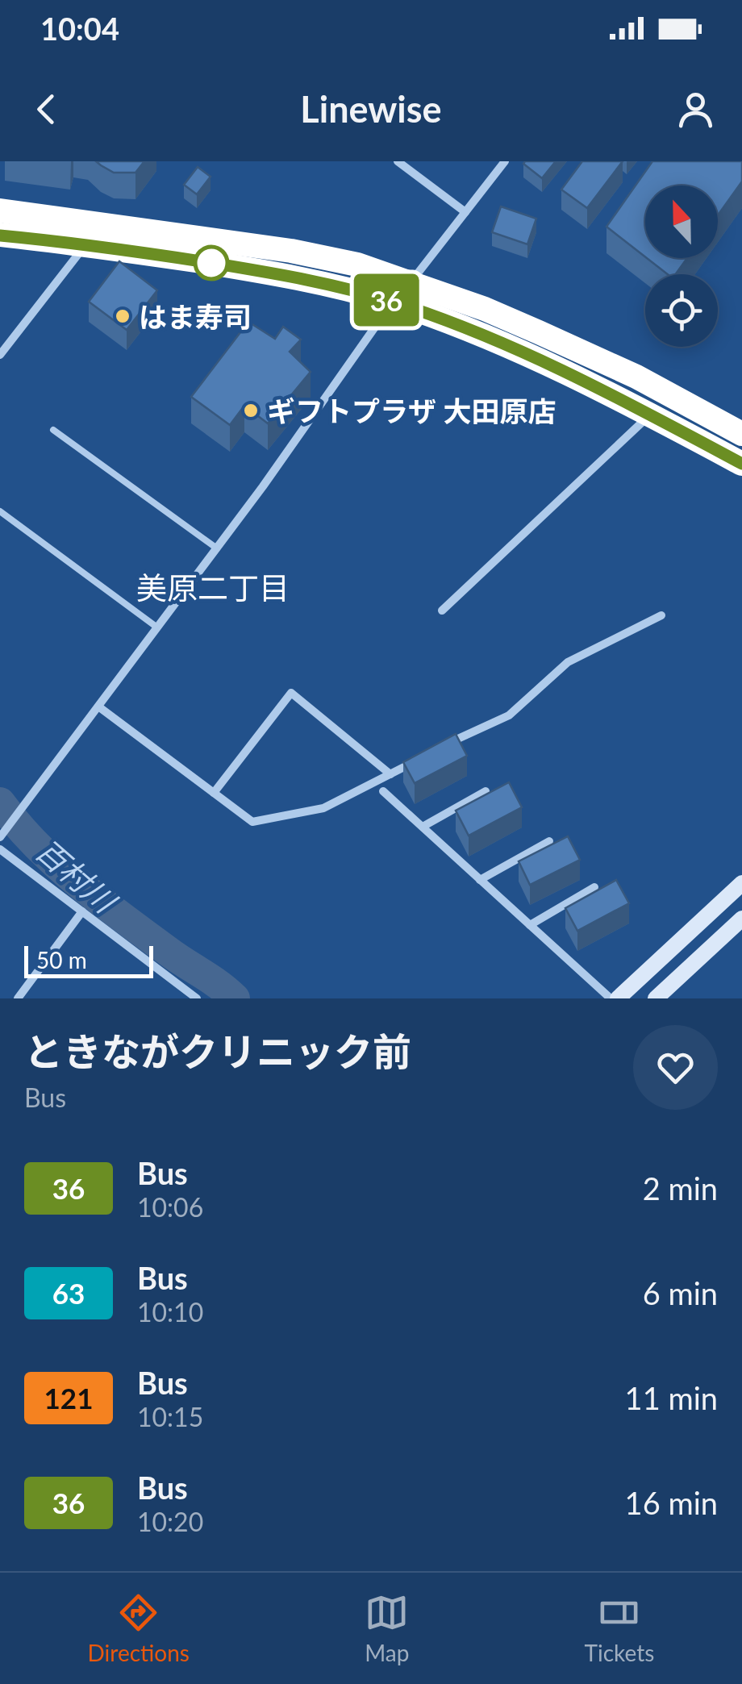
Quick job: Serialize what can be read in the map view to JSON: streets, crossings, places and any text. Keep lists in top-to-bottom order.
{
  "districts": ["美原二丁目"],
  "water": ["百村川"],
  "places": ["はま寿司", "ギフトプラザ 大田原店"],
  "lines": ["bus line 36"],
  "scale_bar": "50 m",
  "north": "top",
  "page": {
    "status": "10:04",
    "header": "Linewise",
    "on_map": "36",
    "scale": "50 m",
    "heading": ["ときながクリニック前", "Bus"],
    "list": [
      {
        "mark": "36",
        "name": "Bus",
        "note": "10:06",
        "value": "2 min"
      },
      {
        "mark": "63",
        "name": "Bus",
        "note": "10:10",
        "value": "6 min"
      },
      {
        "mark": "121",
        "name": "Bus",
        "note": "10:15",
        "value": "11 min"
      },
      {
        "mark": "36",
        "name": "Bus",
        "note": "10:20",
        "value": "16 min"
      }
    ],
    "tabs": ["Directions", "Map", "Tickets"]
  }
}
